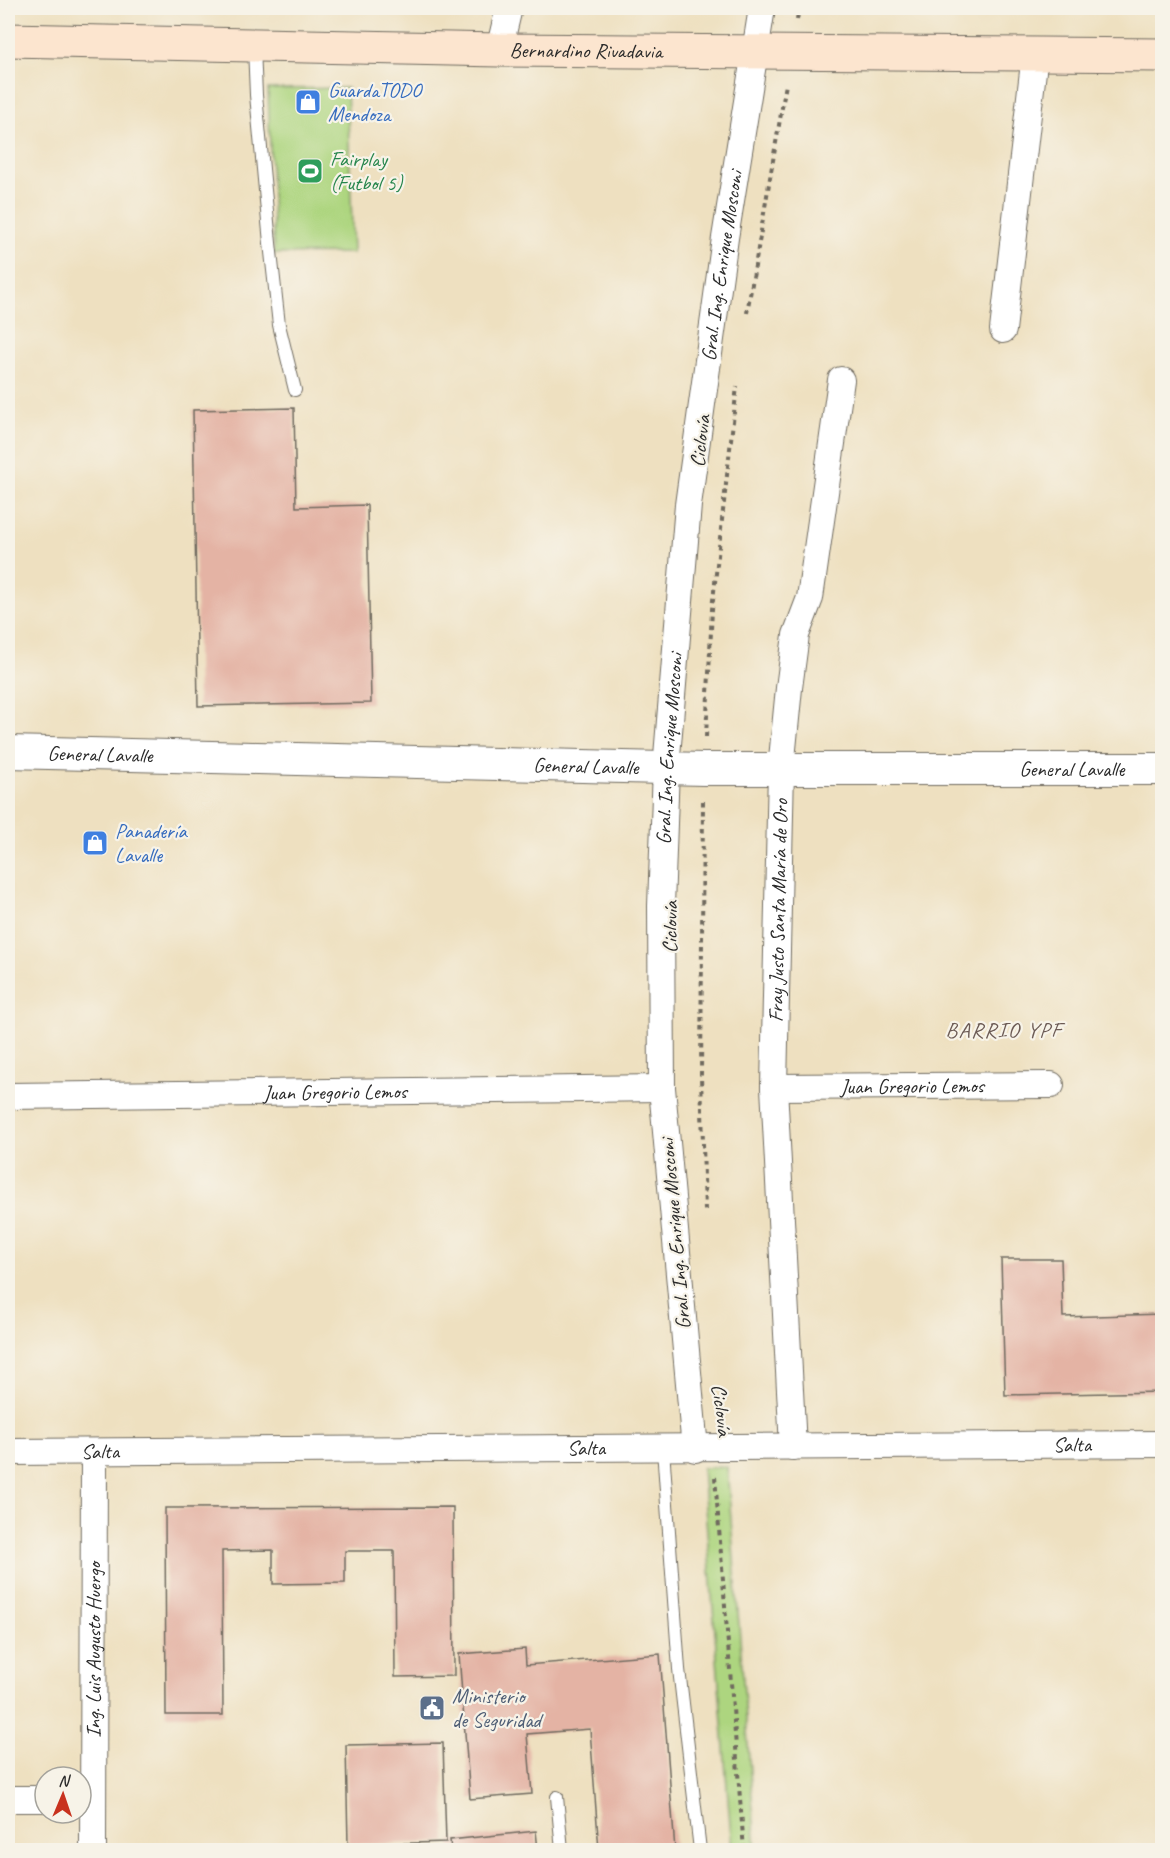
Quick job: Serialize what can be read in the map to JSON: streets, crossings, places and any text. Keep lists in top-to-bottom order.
{
  "streets": {
    "main road": ["Bernardino Rivadavia"],
    "street": [
      "Gral. Ing. Enrique Mosconi",
      "General Lavalle",
      "Fray Justo Santa María de Oro",
      "Juan Gregorio Lemos",
      "Salta",
      "Ing. Luis Augusto Huergo"
    ],
    "path": ["Ciclovía"]
  },
  "crossings": [
    ["Bernardino Rivadavia", "Gral. Ing. Enrique Mosconi"],
    ["Gral. Ing. Enrique Mosconi", "Ciclovía"],
    ["Gral. Ing. Enrique Mosconi", "General Lavalle"],
    ["Gral. Ing. Enrique Mosconi", "Juan Gregorio Lemos"],
    ["Gral. Ing. Enrique Mosconi", "Salta"],
    ["Ciclovía", "Salta"],
    ["General Lavalle", "Fray Justo Santa María de Oro"],
    ["Fray Justo Santa María de Oro", "Juan Gregorio Lemos"],
    ["Fray Justo Santa María de Oro", "Salta"],
    ["Salta", "Ing. Luis Augusto Huergo"]
  ],
  "districts": ["BARRIO YPF"],
  "places": {
    "shop": ["GuardaTODO Mendoza", "Panadería Lavalle"],
    "sports": ["Fairplay (Futbol 5)"],
    "public building": ["Ministerio de Seguridad"]
  },
  "north": "top"
}
